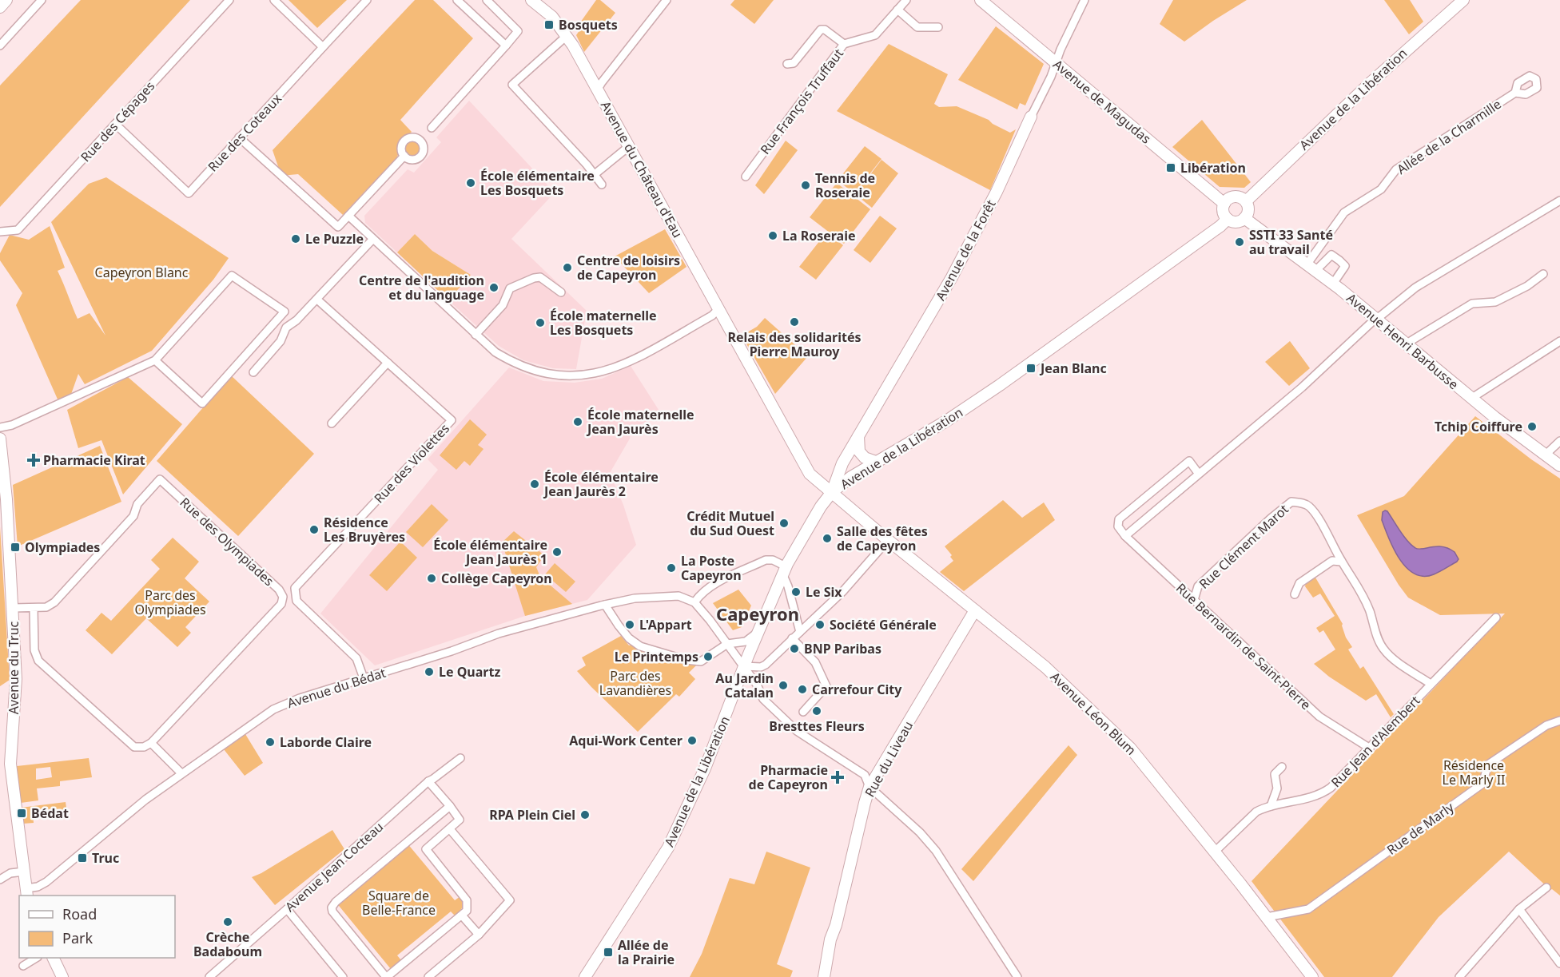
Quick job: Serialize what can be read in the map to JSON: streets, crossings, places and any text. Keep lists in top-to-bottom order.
{
  "streets": {
    "street": [
      "Avenue de la Libération",
      "Rue François Truffaut",
      "Avenue de Magudas",
      "Rue des Cépages",
      "Rue des Coteaux",
      "Allée de la Charmille",
      "Avenue du Château d'Eau",
      "Avenue de la Forêt",
      "Avenue Henri Barbusse",
      "Rue des Violettes",
      "Rue des Olympiades",
      "Rue Clément Marot",
      "Rue Bernardin de Saint-Pierre",
      "Avenue du Truc",
      "Avenue du Bédat",
      "Avenue Léon Blum",
      "Rue Jean d'Alembert",
      "Rue du Liveau",
      "Rue de Marly",
      "Avenue Jean Cocteau"
    ]
  },
  "crossings": [
    ["Avenue de la Libération", "Avenue de Magudas"],
    ["Avenue de la Libération", "Avenue du Château d'Eau"],
    ["Avenue de la Libération", "Avenue de la Forêt"],
    ["Avenue de la Libération", "Avenue Henri Barbusse"],
    ["Avenue de la Libération", "Avenue Léon Blum"],
    ["Avenue de Magudas", "Avenue de la Forêt"],
    ["Avenue de Magudas", "Avenue Henri Barbusse"],
    ["Rue des Cépages", "Rue des Coteaux"],
    ["Allée de la Charmille", "Avenue Henri Barbusse"],
    ["Avenue du Château d'Eau", "Avenue de la Forêt"],
    ["Avenue du Château d'Eau", "Avenue Léon Blum"],
    ["Avenue de la Forêt", "Avenue Léon Blum"],
    ["Rue des Violettes", "Avenue du Bédat"],
    ["Rue des Olympiades", "Avenue du Truc"],
    ["Rue Clément Marot", "Rue Bernardin de Saint-Pierre"],
    ["Rue Clément Marot", "Rue Jean d'Alembert"],
    ["Rue Bernardin de Saint-Pierre", "Rue Jean d'Alembert"],
    ["Avenue du Truc", "Avenue du Bédat"],
    ["Avenue Léon Blum", "Rue Jean d'Alembert"],
    ["Avenue Léon Blum", "Rue du Liveau"],
    ["Avenue Léon Blum", "Rue de Marly"]
  ],
  "districts": ["Capeyron"],
  "parks": [
    "Capeyron Blanc",
    "Parc des Olympiades",
    "Parc des Lavandières",
    "Résidence Le Marly II",
    "Square de Belle-France"
  ],
  "places": {
    "transit": [
      "Bosquets",
      "Libération",
      "Jean Blanc",
      "Olympiades",
      "Bédat",
      "Truc",
      "Allée de la Prairie"
    ],
    "other": [
      "École élémentaire Les Bosquets",
      "Tennis de Roseraie",
      "La Roseraie",
      "Le Puzzle",
      "SSTI 33 Santé au travail",
      "Centre de loisirs de Capeyron",
      "Centre de l'audition et du language",
      "Relais des solidarités Pierre Mauroy",
      "École maternelle Les Bosquets",
      "École maternelle Jean Jaurès",
      "Tchip Coiffure",
      "École élémentaire Jean Jaurès 2",
      "Crédit Mutuel du Sud Ouest",
      "Résidence Les Bruyères",
      "Salle des fêtes de Capeyron",
      "École élémentaire Jean Jaurès 1",
      "La Poste Capeyron",
      "Collège Capeyron",
      "Le Six",
      "L'Appart",
      "Société Générale",
      "BNP Paribas",
      "Le Printemps",
      "Le Quartz",
      "Au Jardin Catalan",
      "Carrefour City",
      "Bresttes Fleurs",
      "Aqui-Work Center",
      "Laborde Claire",
      "RPA Plein Ciel",
      "Crèche Badaboum"
    ],
    "health": ["Pharmacie Kirat", "Pharmacie de Capeyron"]
  },
  "legend": ["Road", "Park"]
}
